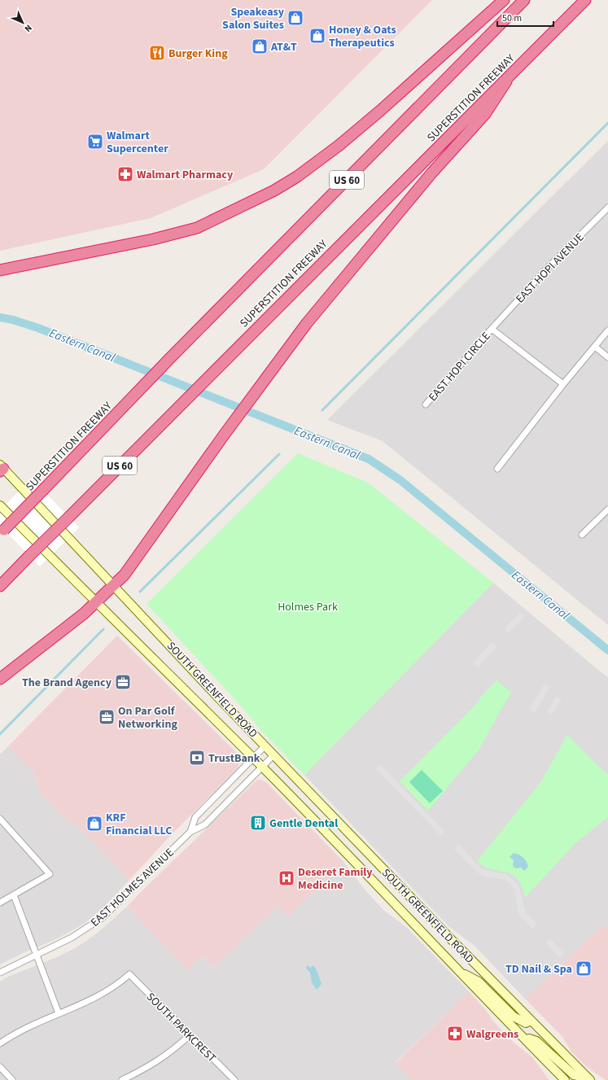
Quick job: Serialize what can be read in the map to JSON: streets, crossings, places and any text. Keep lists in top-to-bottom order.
{
  "streets": {
    "highway": ["SUPERSTITION FREEWAY", "US 60"],
    "main road": ["SOUTH GREENFIELD ROAD"],
    "street": [
      "EAST HOPI AVENUE",
      "EAST HOPI CIRCLE",
      "EAST HOLMES AVENUE",
      "SOUTH PARKCREST"
    ]
  },
  "crossings": [
    ["EAST HOPI AVENUE", "EAST HOPI CIRCLE"],
    ["SOUTH GREENFIELD ROAD", "EAST HOLMES AVENUE"]
  ],
  "water": ["Eastern Canal"],
  "parks": ["Holmes Park"],
  "places": {
    "shop": [
      "Speakeasy Salon Suites",
      "Honey & Oats Therapeutics",
      "AT&T",
      "KRF Financial LLC",
      "TD Nail & Spa"
    ],
    "restaurant": ["Burger King"],
    "supermarket": ["Walmart Supercenter"],
    "pharmacy": ["Walmart Pharmacy", "Walgreens"],
    "office": ["The Brand Agency", "On Par Golf Networking"],
    "bank": ["TrustBank"],
    "building": ["Gentle Dental"],
    "hospital": ["Deseret Family Medicine"]
  },
  "scale_bar": "50 m",
  "north": "bottom right"
}
